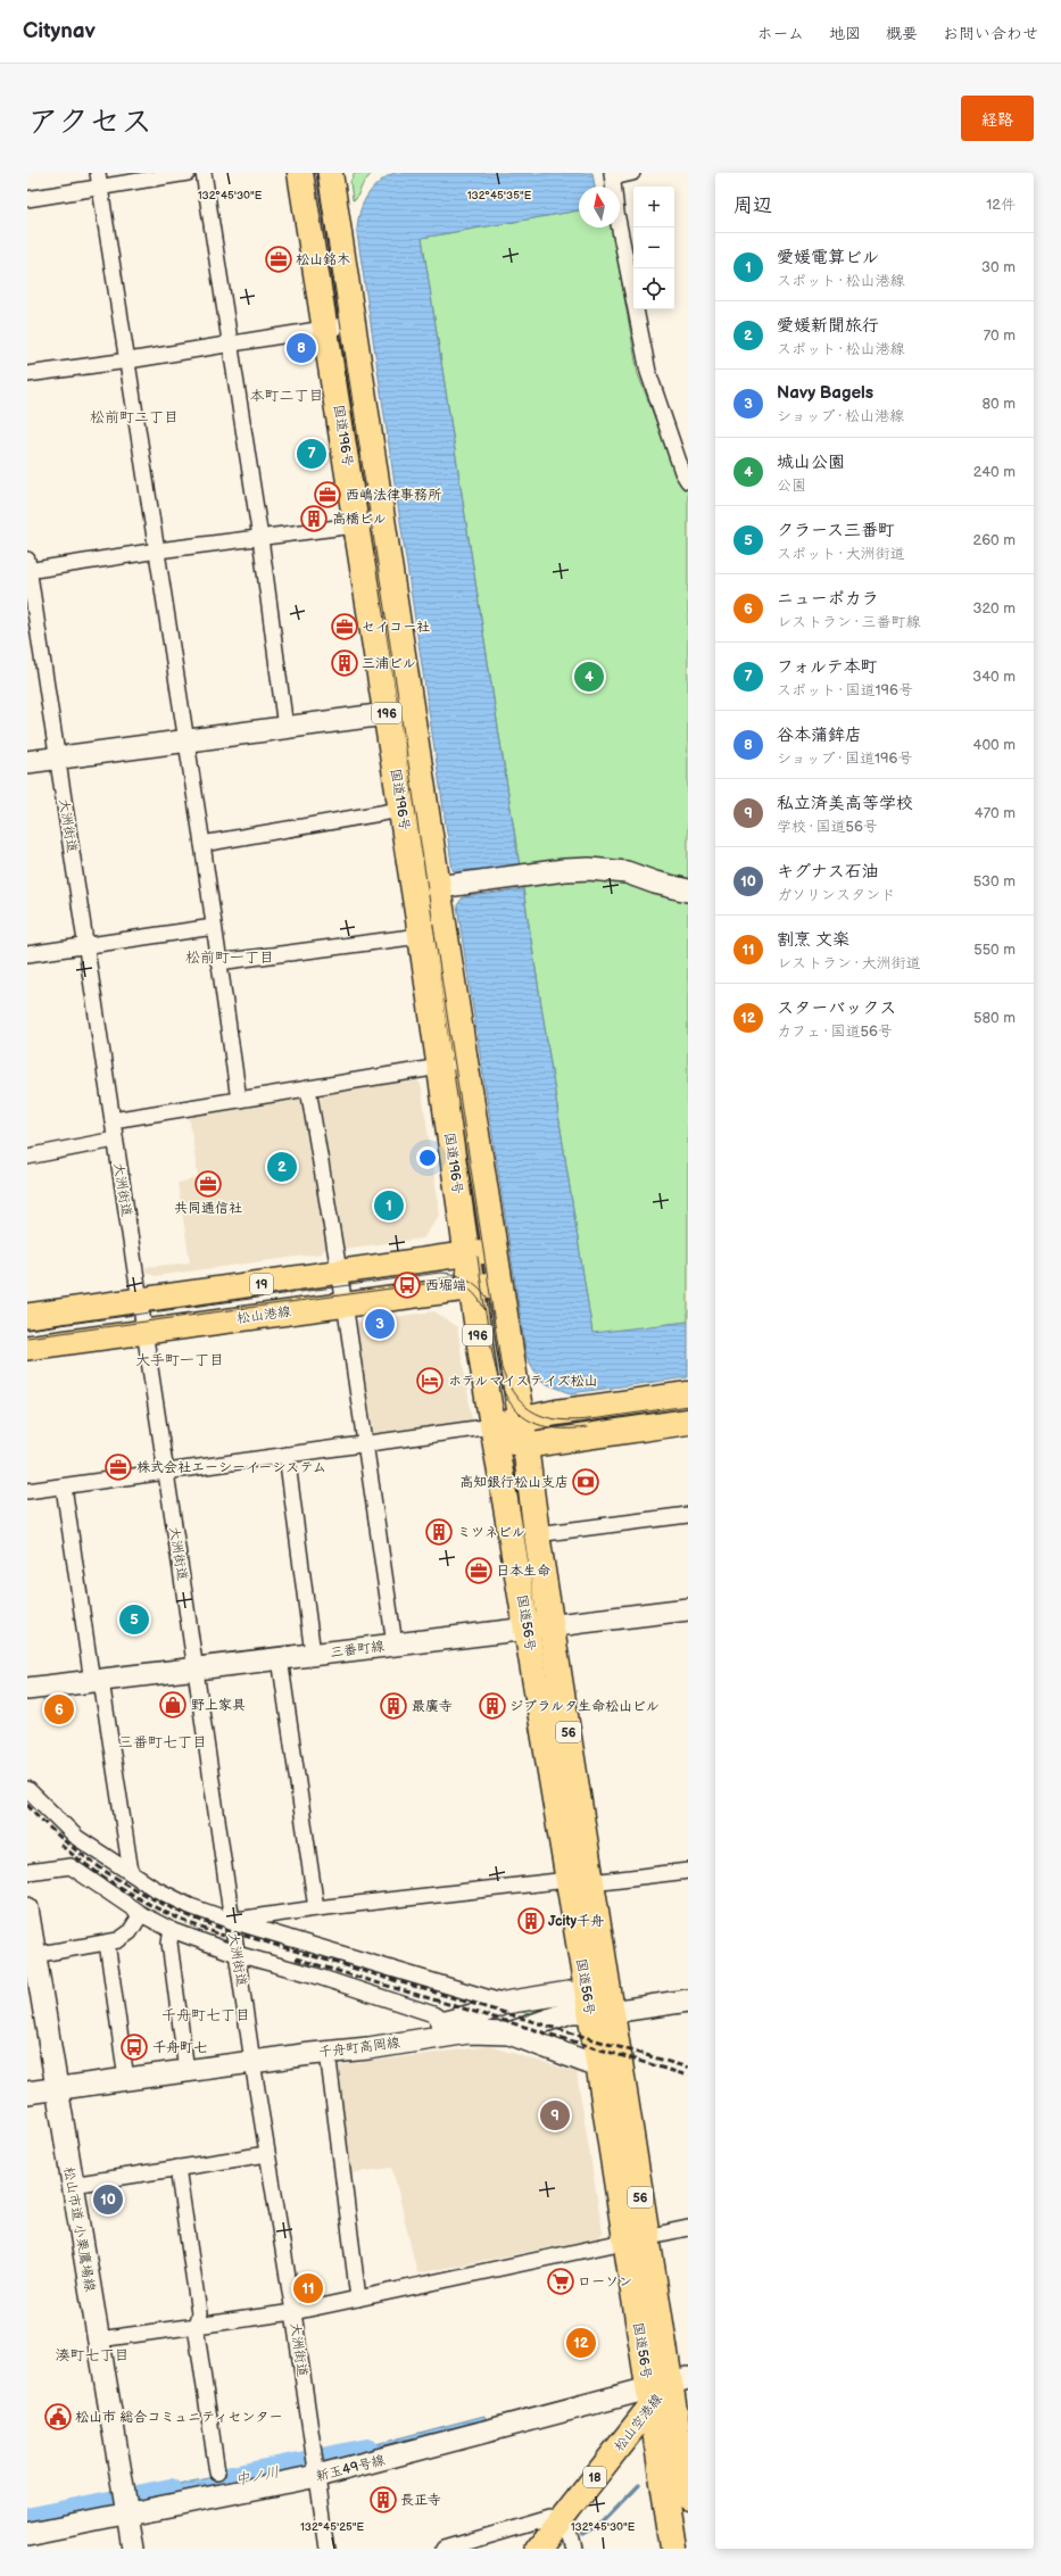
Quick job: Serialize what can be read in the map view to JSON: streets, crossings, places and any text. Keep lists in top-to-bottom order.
{
  "streets": {
    "highway": [
      "国道196号",
      "196",
      "国道56号",
      "56"
    ],
    "main road": [
      "19",
      "松山港線",
      "松山空港線",
      "18"
    ],
    "street": [
      "大洲街道",
      "三番町線",
      "千舟町高岡線",
      "松山市道 小栗鷹場線",
      "新玉49号線"
    ]
  },
  "crossings": [
    ["国道196号", "19"],
    ["国道196号", "松山港線"],
    ["国道196号", "国道56号"],
    ["大洲街道", "19"],
    ["大洲街道", "松山港線"],
    ["大洲街道", "三番町線"],
    ["大洲街道", "千舟町高岡線"],
    ["大洲街道", "新玉49号線"],
    ["国道56号", "三番町線"],
    ["国道56号", "千舟町高岡線"],
    ["国道56号", "松山空港線"],
    ["国道56号", "新玉49号線"],
    ["千舟町高岡線", "松山市道 小栗鷹場線"],
    ["松山市道 小栗鷹場線", "新玉49号線"],
    ["松山空港線", "新玉49号線"]
  ],
  "districts": [
    "本町二丁目",
    "松前町二丁目",
    "松前町一丁目",
    "大手町一丁目",
    "三番町七丁目",
    "千舟町七丁目",
    "湊町七丁目"
  ],
  "water": ["中ノ川"],
  "places": {
    "office": [
      "松山銘木",
      "西嶋法律事務所",
      "セイコー社",
      "共同通信社",
      "株式会社エーシーイーシステム",
      "日本生命"
    ],
    "building": [
      "高橋ビル",
      "三浦ビル",
      "ミツネビル",
      "最廣寺",
      "ジブラルタ生命松山ビル",
      "Jcity千舟",
      "長正寺"
    ],
    "bus stop": ["西堀端", "千舟町七"],
    "hotel": ["ホテルマイステイズ松山"],
    "bank": ["高知銀行松山支店"],
    "shop": ["野上家具"],
    "supermarket": ["ローソン"],
    "public building": ["松山市 総合コミュニティセンター"]
  },
  "north": "top",
  "page": {
    "header": "Citynav",
    "nav": [
      "ホーム",
      "地図",
      "概要",
      "お問い合わせ"
    ],
    "title": "アクセス",
    "buttons": "経路",
    "heading": ["周辺", "12件"],
    "map_buttons": ["+", "−"],
    "list": [
      {
        "mark": "1",
        "name": "愛媛電算ビル",
        "note": "スポット · 松山港線",
        "value": "30 m"
      },
      {
        "mark": "2",
        "name": "愛媛新聞旅行",
        "note": "スポット · 松山港線",
        "value": "70 m"
      },
      {
        "mark": "3",
        "name": "Navy Bagels",
        "note": "ショップ · 松山港線",
        "value": "80 m"
      },
      {
        "mark": "4",
        "name": "城山公園",
        "note": "公園",
        "value": "240 m"
      },
      {
        "mark": "5",
        "name": "クラース三番町",
        "note": "スポット · 大洲街道",
        "value": "260 m"
      },
      {
        "mark": "6",
        "name": "ニューポカラ",
        "note": "レストラン · 三番町線",
        "value": "320 m"
      },
      {
        "mark": "7",
        "name": "フォルテ本町",
        "note": "スポット · 国道196号",
        "value": "340 m"
      },
      {
        "mark": "8",
        "name": "谷本蒲鉾店",
        "note": "ショップ · 国道196号",
        "value": "400 m"
      },
      {
        "mark": "9",
        "name": "私立済美高等学校",
        "note": "学校 · 国道56号",
        "value": "470 m"
      },
      {
        "mark": "10",
        "name": "キグナス石油",
        "note": "ガソリンスタンド",
        "value": "530 m"
      },
      {
        "mark": "11",
        "name": "割烹 文楽",
        "note": "レストラン · 大洲街道",
        "value": "550 m"
      },
      {
        "mark": "12",
        "name": "スターバックス",
        "note": "カフェ · 国道56号",
        "value": "580 m"
      }
    ],
    "pins": [
      "8",
      "7",
      "4",
      "2",
      "1",
      "3",
      "5",
      "6",
      "9",
      "10",
      "11",
      "12"
    ]
  },
  "coordinates": ["132°45'30\"E", "132°45'35\"E", "132°45'25\"E"]
}
